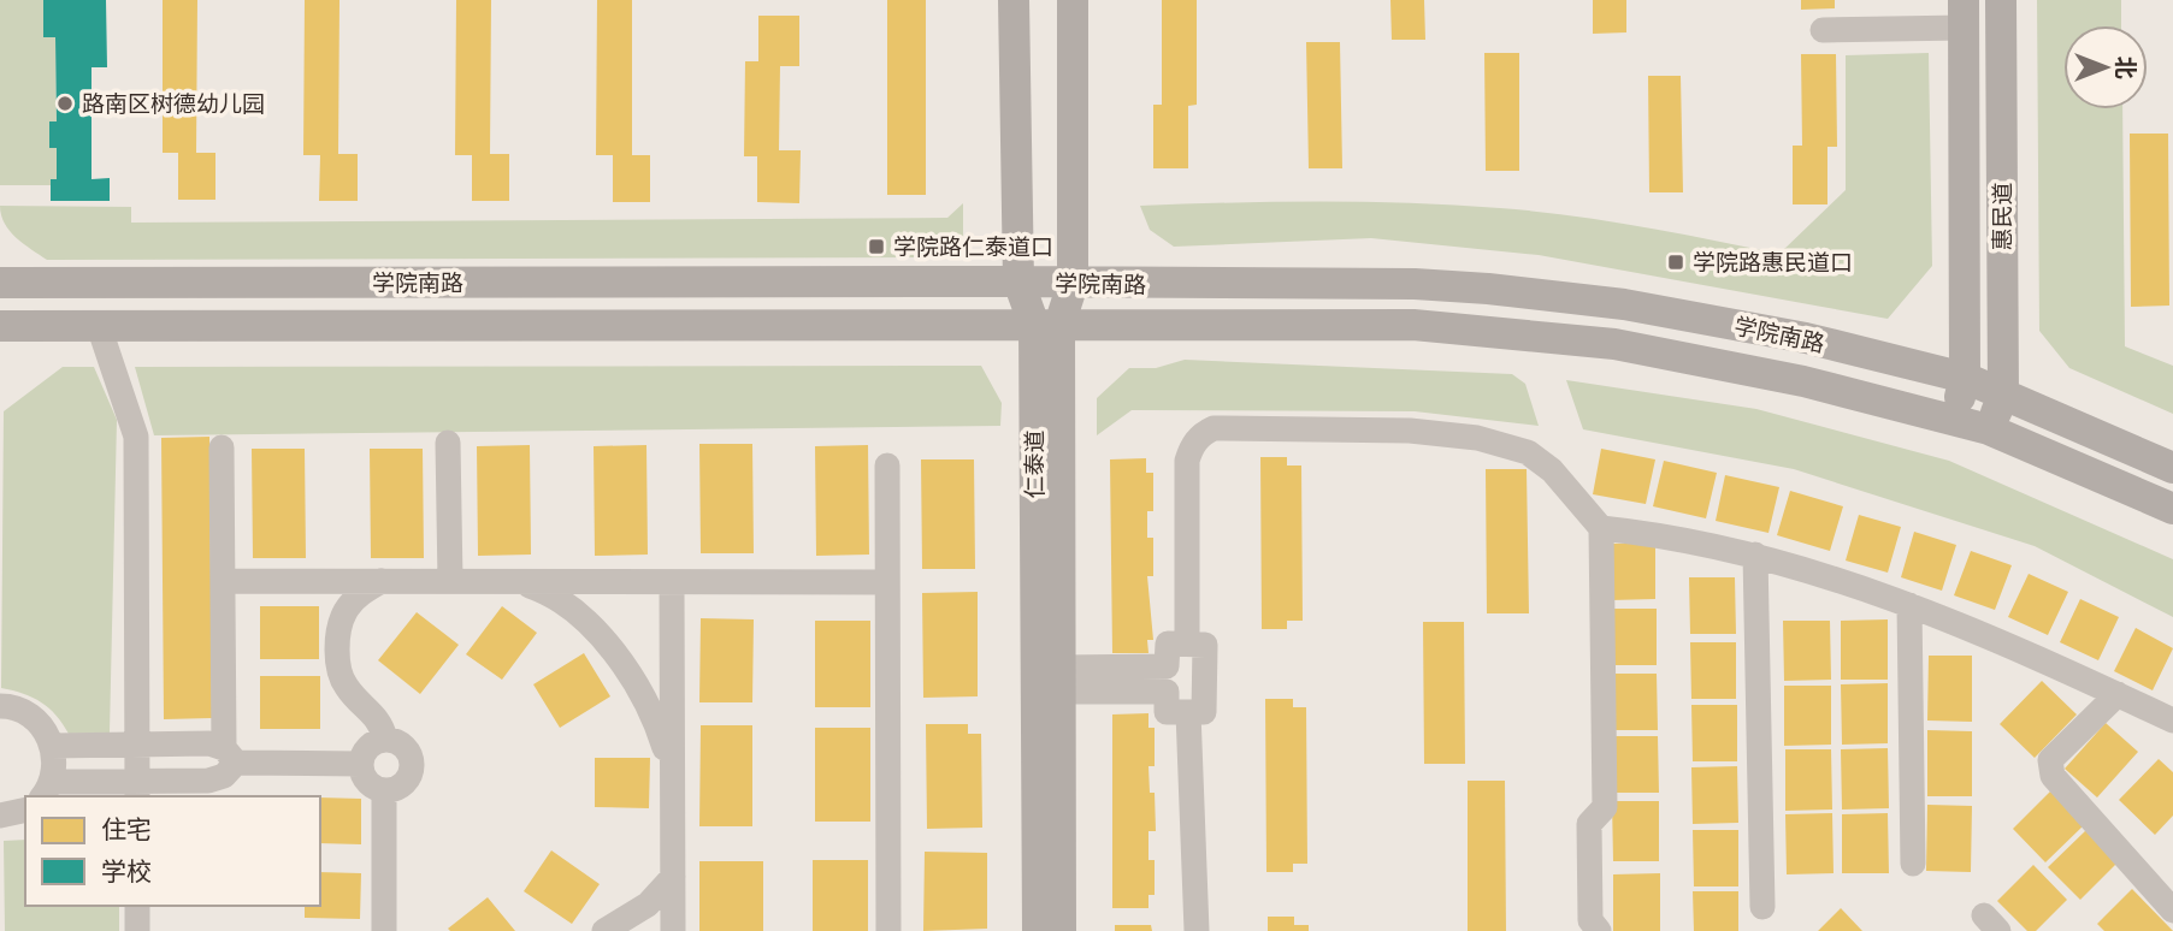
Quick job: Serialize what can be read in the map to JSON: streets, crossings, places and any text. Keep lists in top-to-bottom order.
{
  "streets": {
    "main road": ["惠民道", "学院南路", "仁泰道"]
  },
  "crossings": [
    ["惠民道", "学院南路"],
    ["学院南路", "仁泰道"]
  ],
  "places": {
    "other": ["路南区树德幼儿园"],
    "transit": ["学院路仁泰道口", "学院路惠民道口"]
  },
  "legend": ["住宅", "学校"],
  "north": "right"
}
